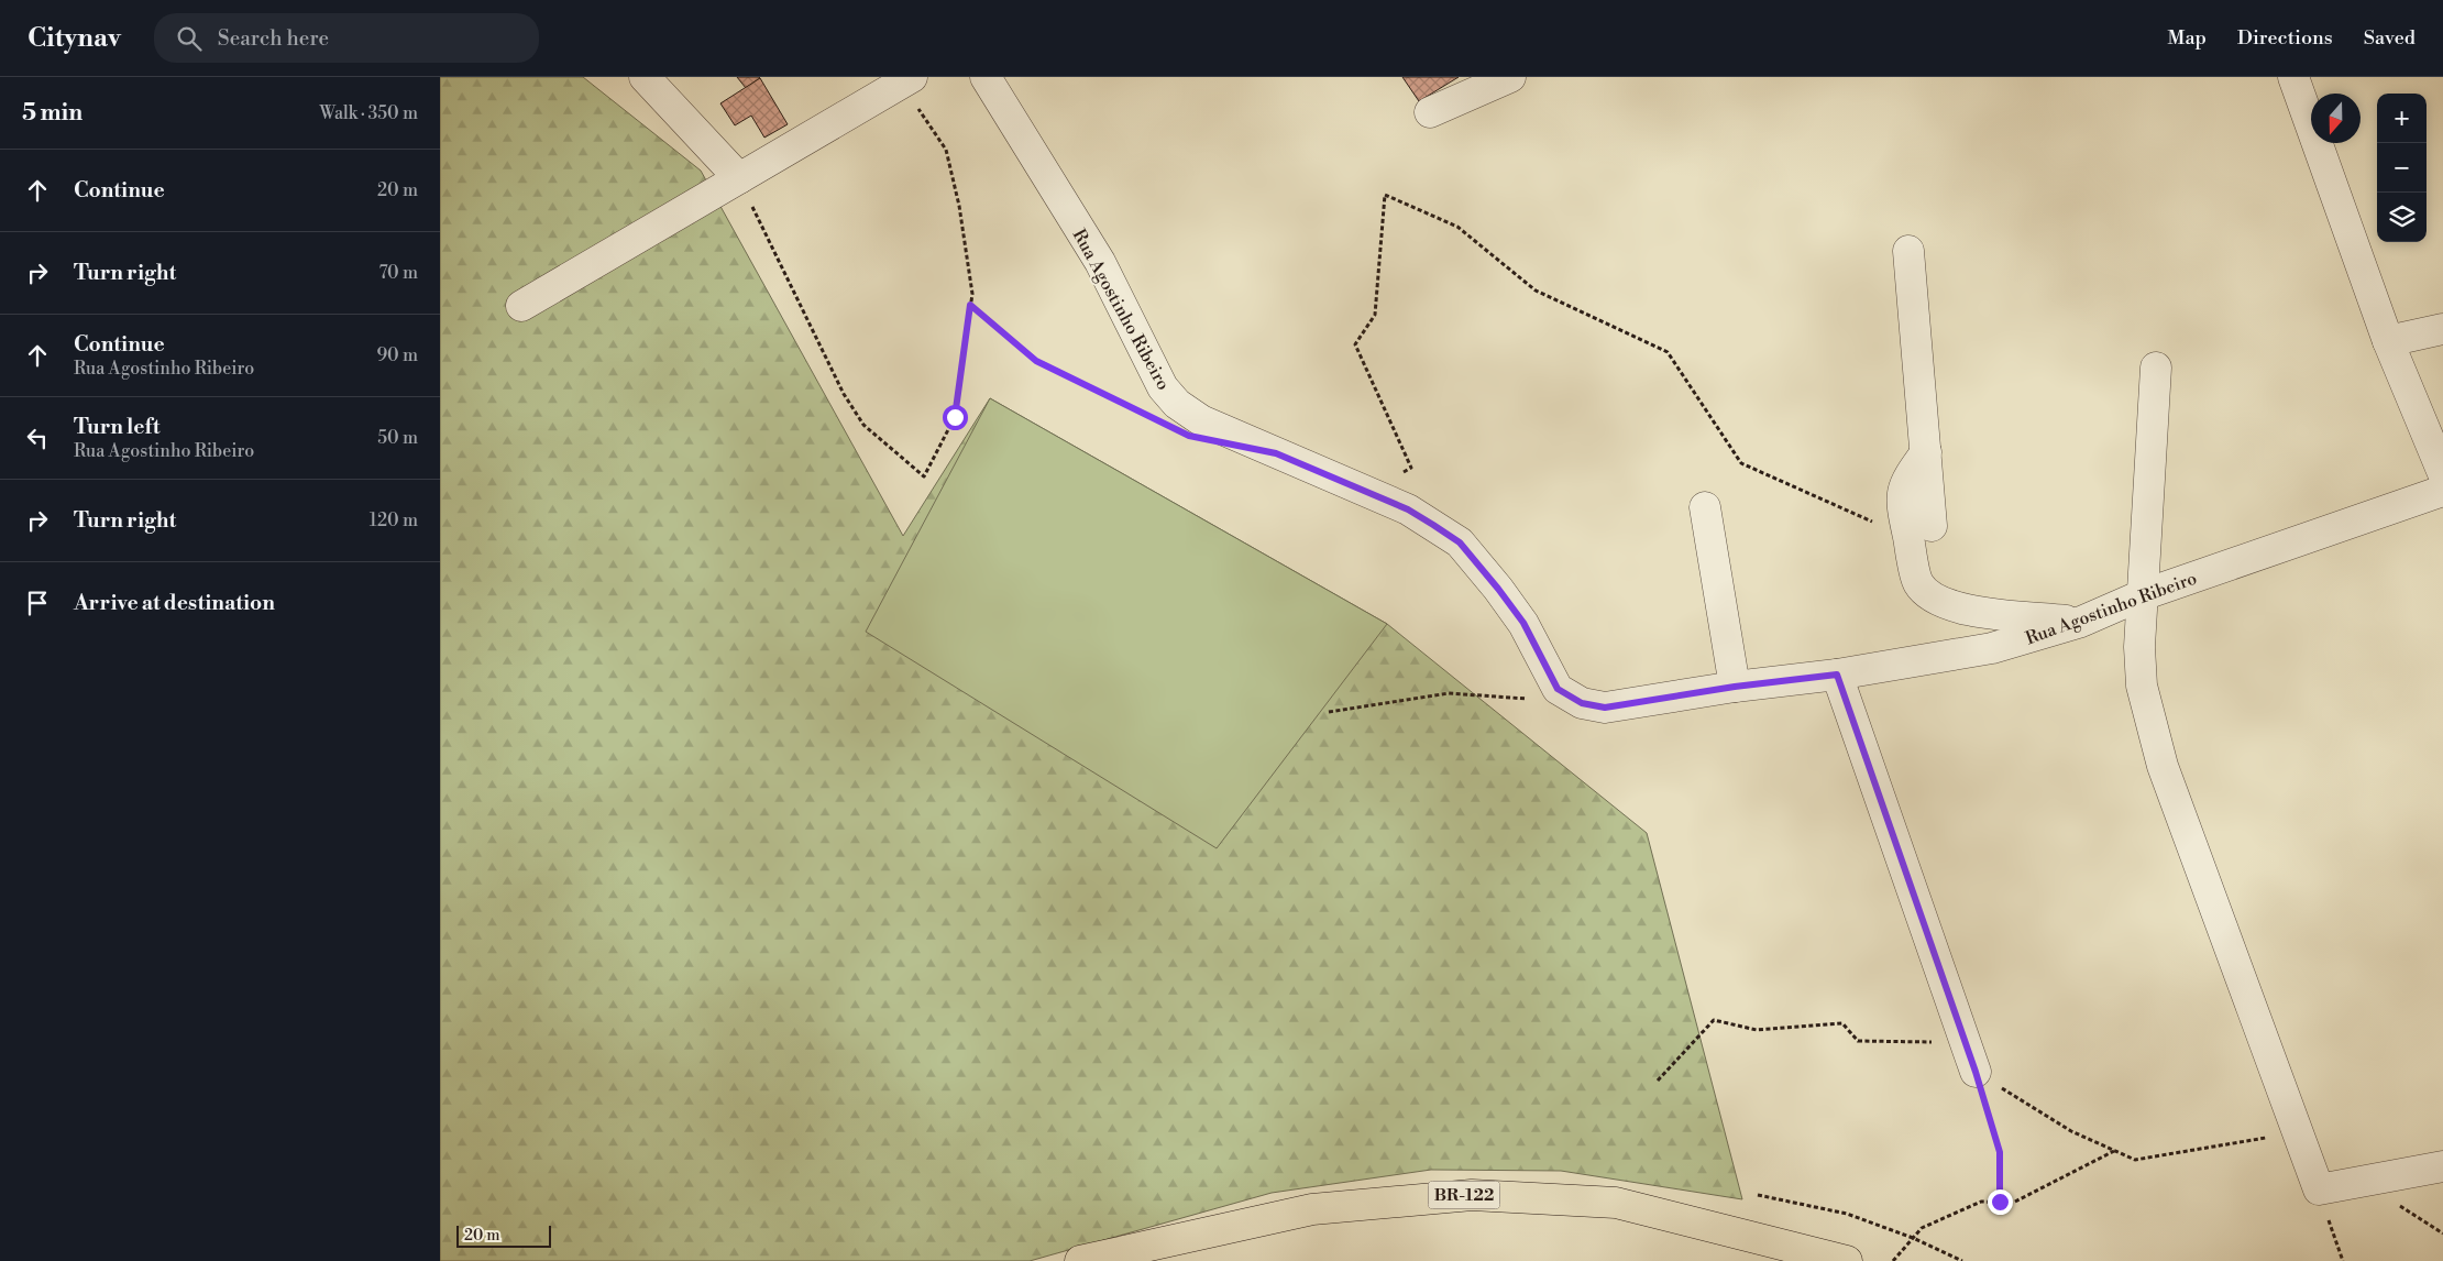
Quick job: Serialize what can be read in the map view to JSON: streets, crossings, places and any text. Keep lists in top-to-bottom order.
{
  "streets": {
    "highway": ["BR-122"],
    "street": ["Rua Agostinho Ribeiro"]
  },
  "scale_bar": "20 m",
  "north": "bottom",
  "page": {
    "header": "Citynav",
    "search": "Search here",
    "nav": ["Map", "Directions", "Saved"],
    "heading": ["5 min", "Walk · 350 m"],
    "map_buttons": ["+", "−"],
    "list": [
      ["Continue", "20 m"],
      ["Turn right", "70 m"],
      ["Continue", "Rua Agostinho Ribeiro", "90 m"],
      ["Turn left", "Rua Agostinho Ribeiro", "50 m"],
      ["Turn right", "120 m"],
      "Arrive at destination"
    ],
    "scale": "20 m"
  }
}
